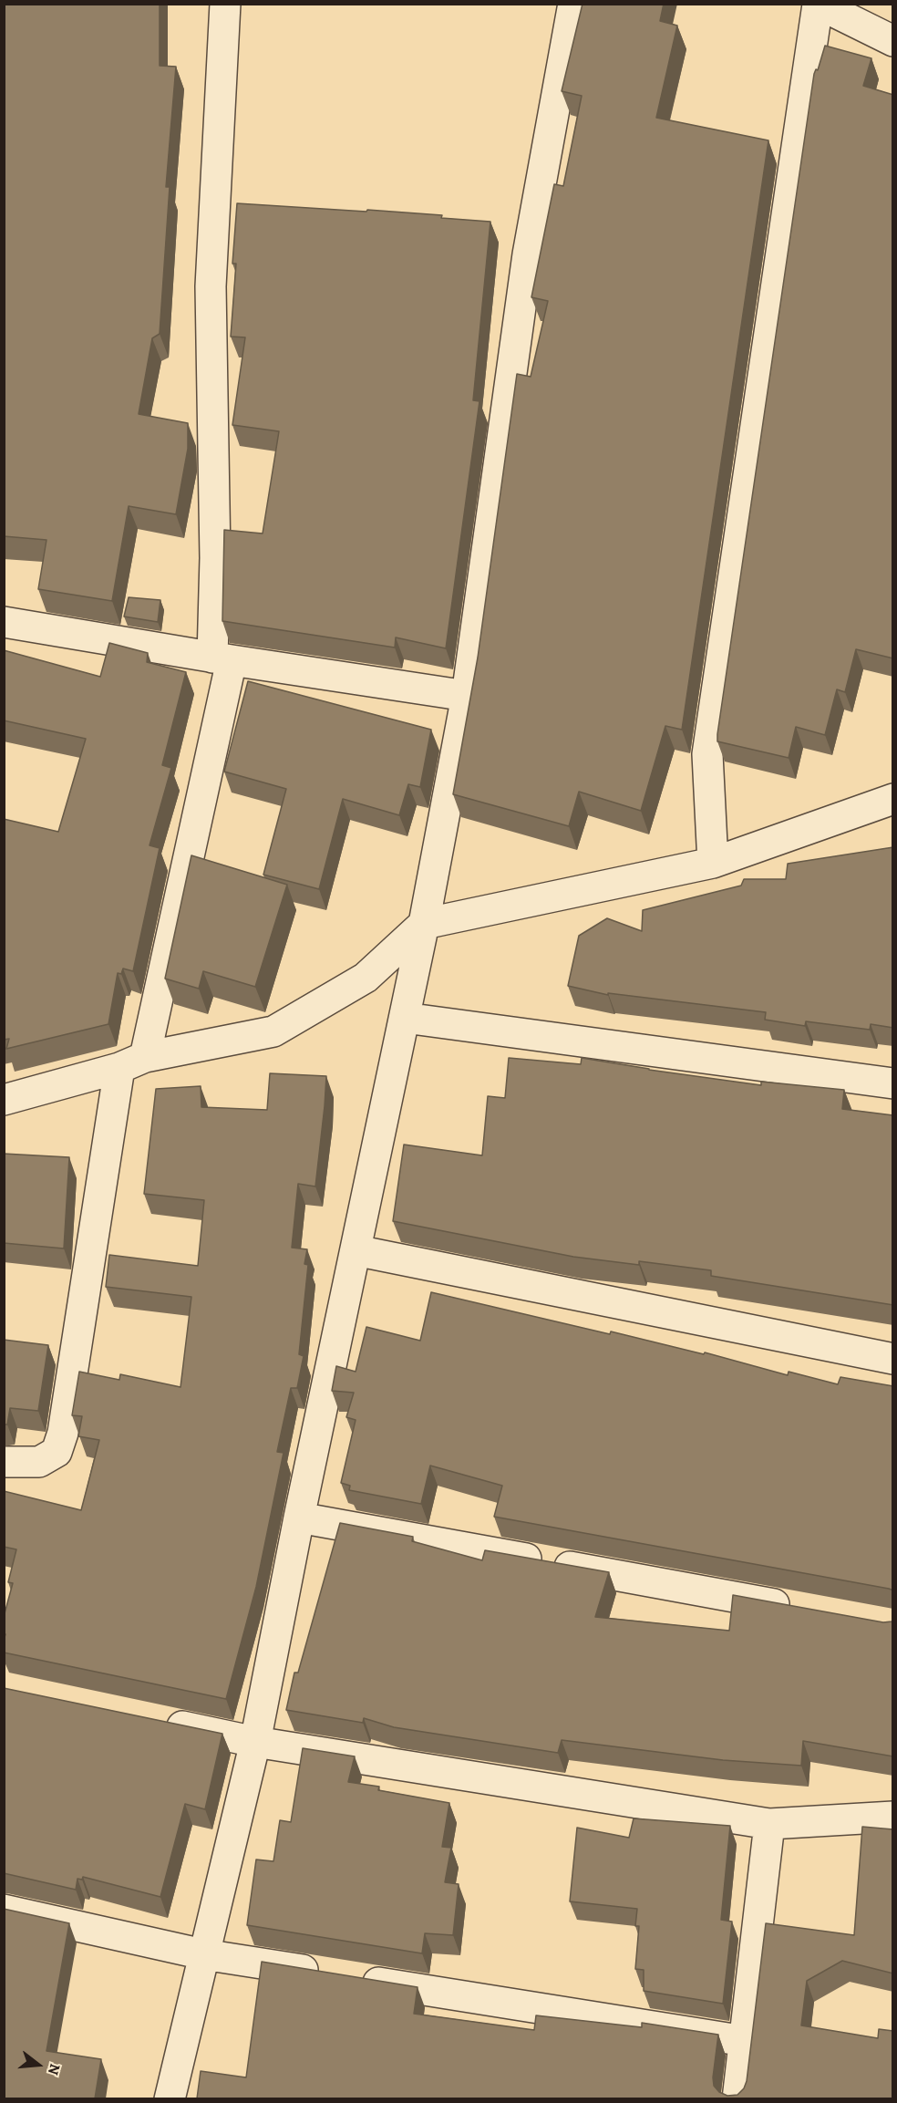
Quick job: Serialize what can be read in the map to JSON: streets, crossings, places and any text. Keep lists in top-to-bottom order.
{
  "north": "right"
}
